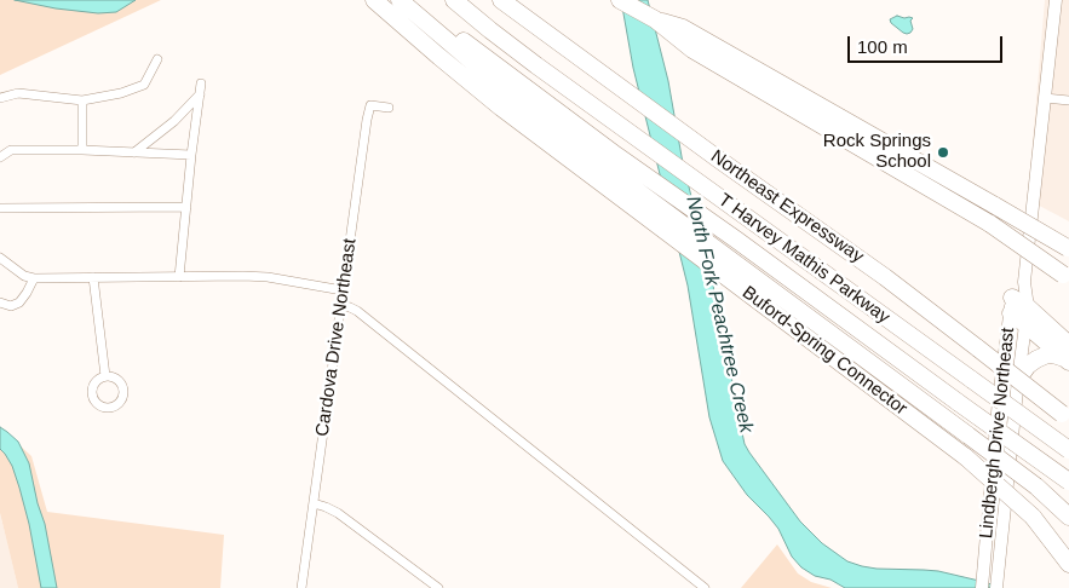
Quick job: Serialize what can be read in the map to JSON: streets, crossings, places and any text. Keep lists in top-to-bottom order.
{
  "streets": {
    "highway": ["Northeast Expressway", "T Harvey Mathis Parkway", "Buford-Spring Connector"],
    "main road": ["Lindbergh Drive Northeast"],
    "street": ["Cardova Drive Northeast"]
  },
  "water": ["North Fork Peachtree Creek"],
  "places": ["Rock Springs School"],
  "scale_bar": "100 m"
}
